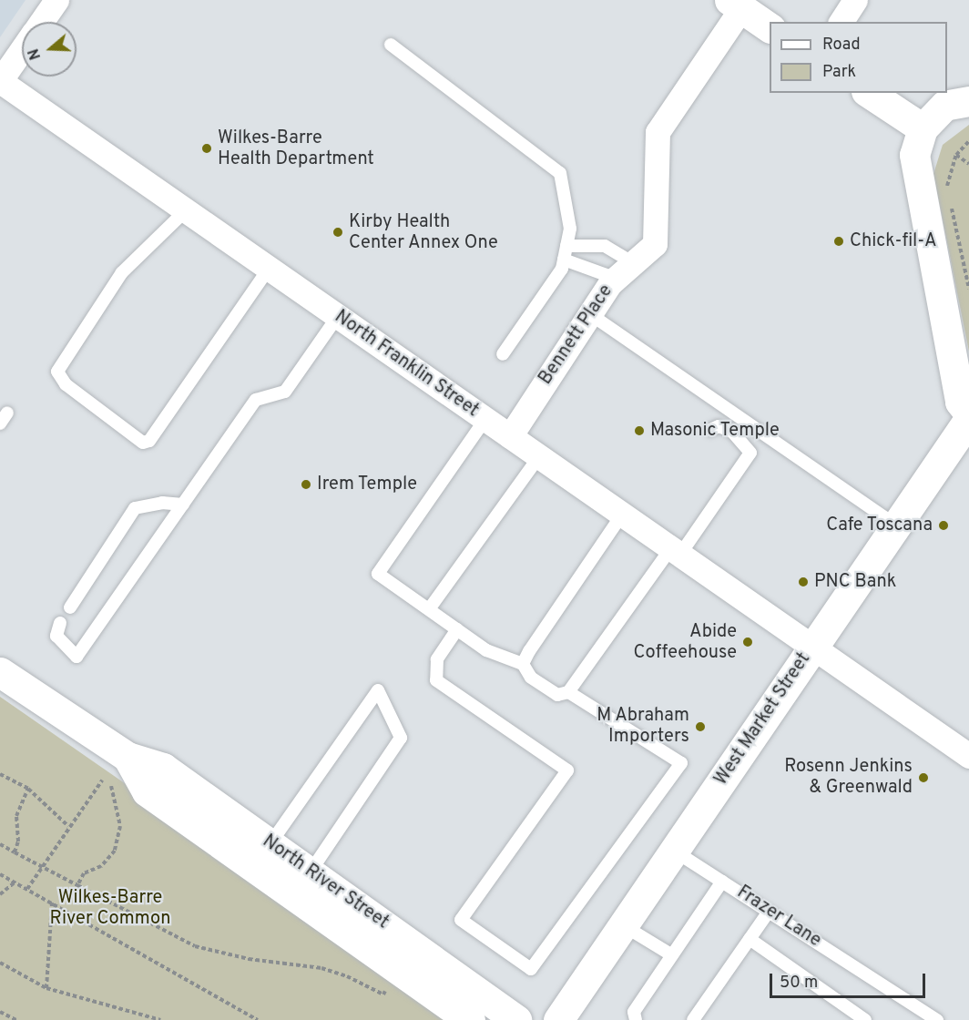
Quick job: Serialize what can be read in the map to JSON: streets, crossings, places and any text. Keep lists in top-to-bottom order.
{
  "streets": {
    "main road": ["West Market Street", "North River Street"],
    "street": ["Bennett Place", "North Franklin Street"],
    "lane": ["Frazer Lane"]
  },
  "crossings": [
    ["Bennett Place", "North Franklin Street"],
    ["North Franklin Street", "West Market Street"],
    ["West Market Street", "Frazer Lane"]
  ],
  "parks": ["Wilkes-Barre River Common"],
  "places": [
    "Wilkes-Barre Health Department",
    "Kirby Health Center Annex One",
    "Chick-fil-A",
    "Masonic Temple",
    "Irem Temple",
    "Cafe Toscana",
    "PNC Bank",
    "Abide Coffeehouse",
    "M Abraham Importers",
    "Rosenn Jenkins & Greenwald"
  ],
  "legend": ["Road", "Park"],
  "scale_bar": "50 m",
  "north": "left"
}
